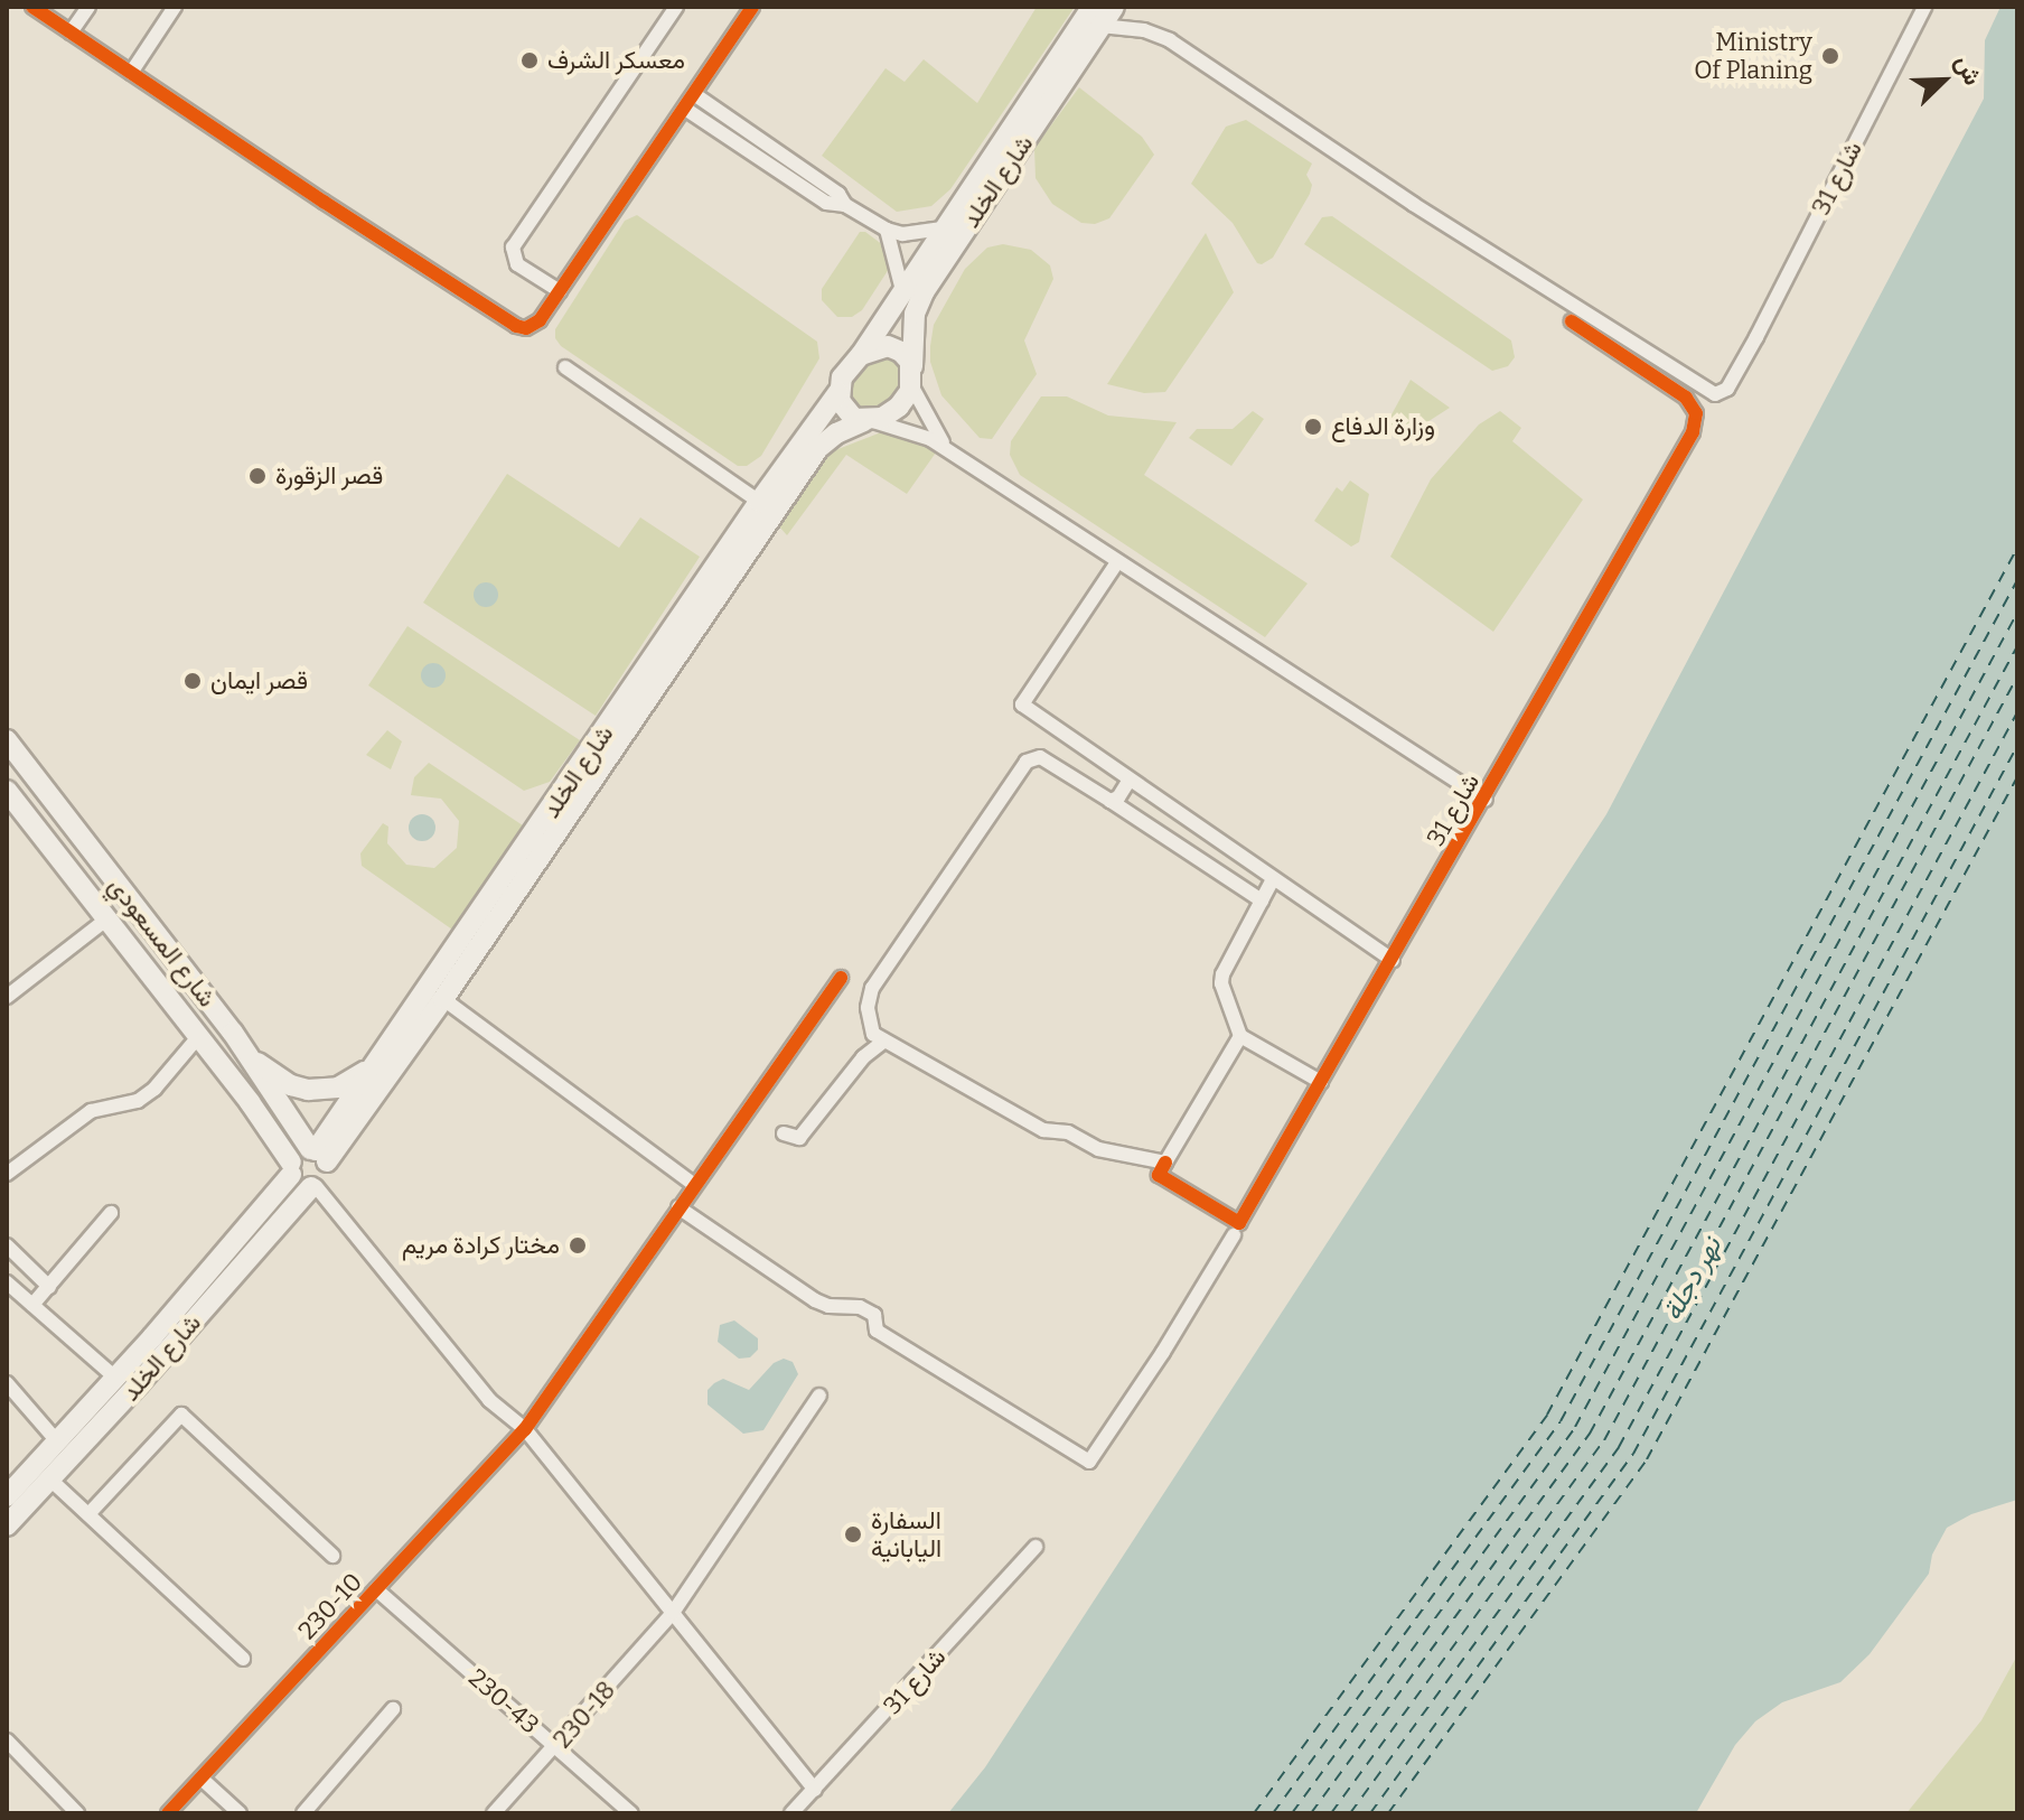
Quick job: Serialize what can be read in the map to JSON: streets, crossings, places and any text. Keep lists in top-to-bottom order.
{
  "streets": {
    "main road": ["شارع الخلد", "شارع المسعودي"],
    "street": [
      "شارع 31",
      "230-10",
      "230-43",
      "230-18"
    ]
  },
  "crossings": [
    ["شارع 31", "شارع الخلد"],
    ["شارع 31", "230-10"],
    ["شارع الخلد", "شارع المسعودي"],
    ["230-10", "230-43"],
    ["230-43", "230-18"]
  ],
  "water": ["نهر دجلة"],
  "places": [
    "Ministry Of Planing",
    "معسكر الشرف",
    "وزارة الدفاع",
    "قصر الزقورة",
    "قصر ايمان",
    "مختار كرادة مريم",
    "السفارة اليابانية"
  ],
  "north": "top right"
}
